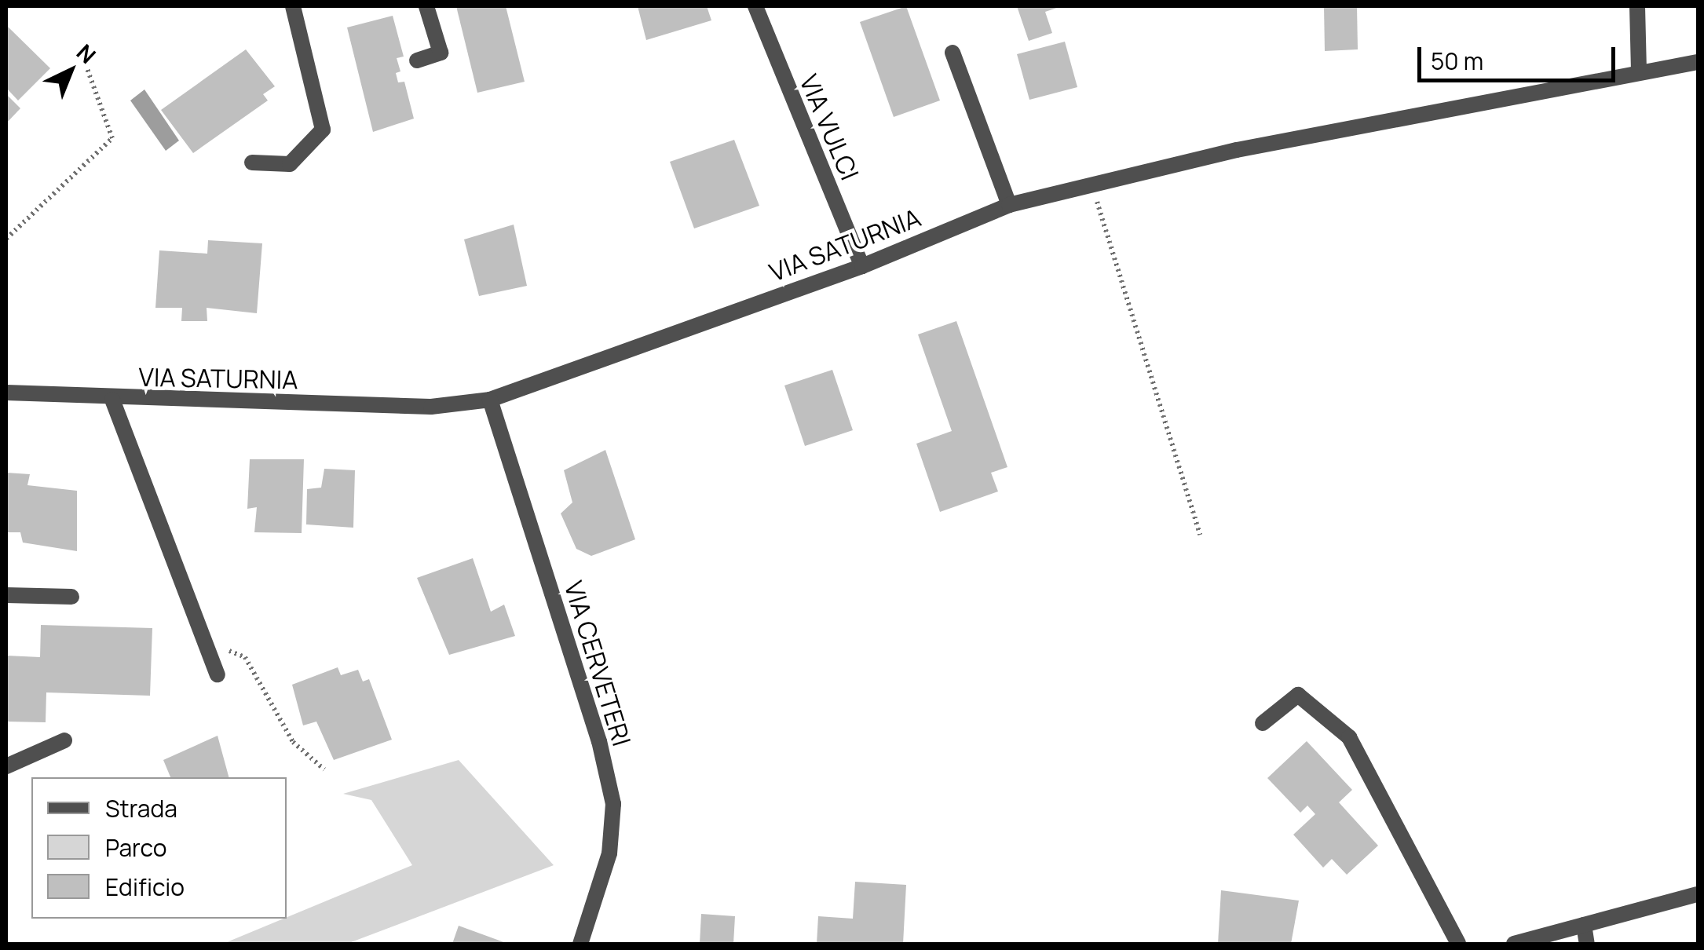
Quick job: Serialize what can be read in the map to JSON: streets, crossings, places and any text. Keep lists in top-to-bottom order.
{
  "streets": {
    "street": ["VIA VULCI", "VIA SATURNIA", "VIA CERVETERI"]
  },
  "crossings": [
    ["VIA VULCI", "VIA SATURNIA"],
    ["VIA SATURNIA", "VIA CERVETERI"]
  ],
  "legend": ["Strada", "Parco", "Edificio"],
  "scale_bar": "50 m",
  "north": "top right"
}
